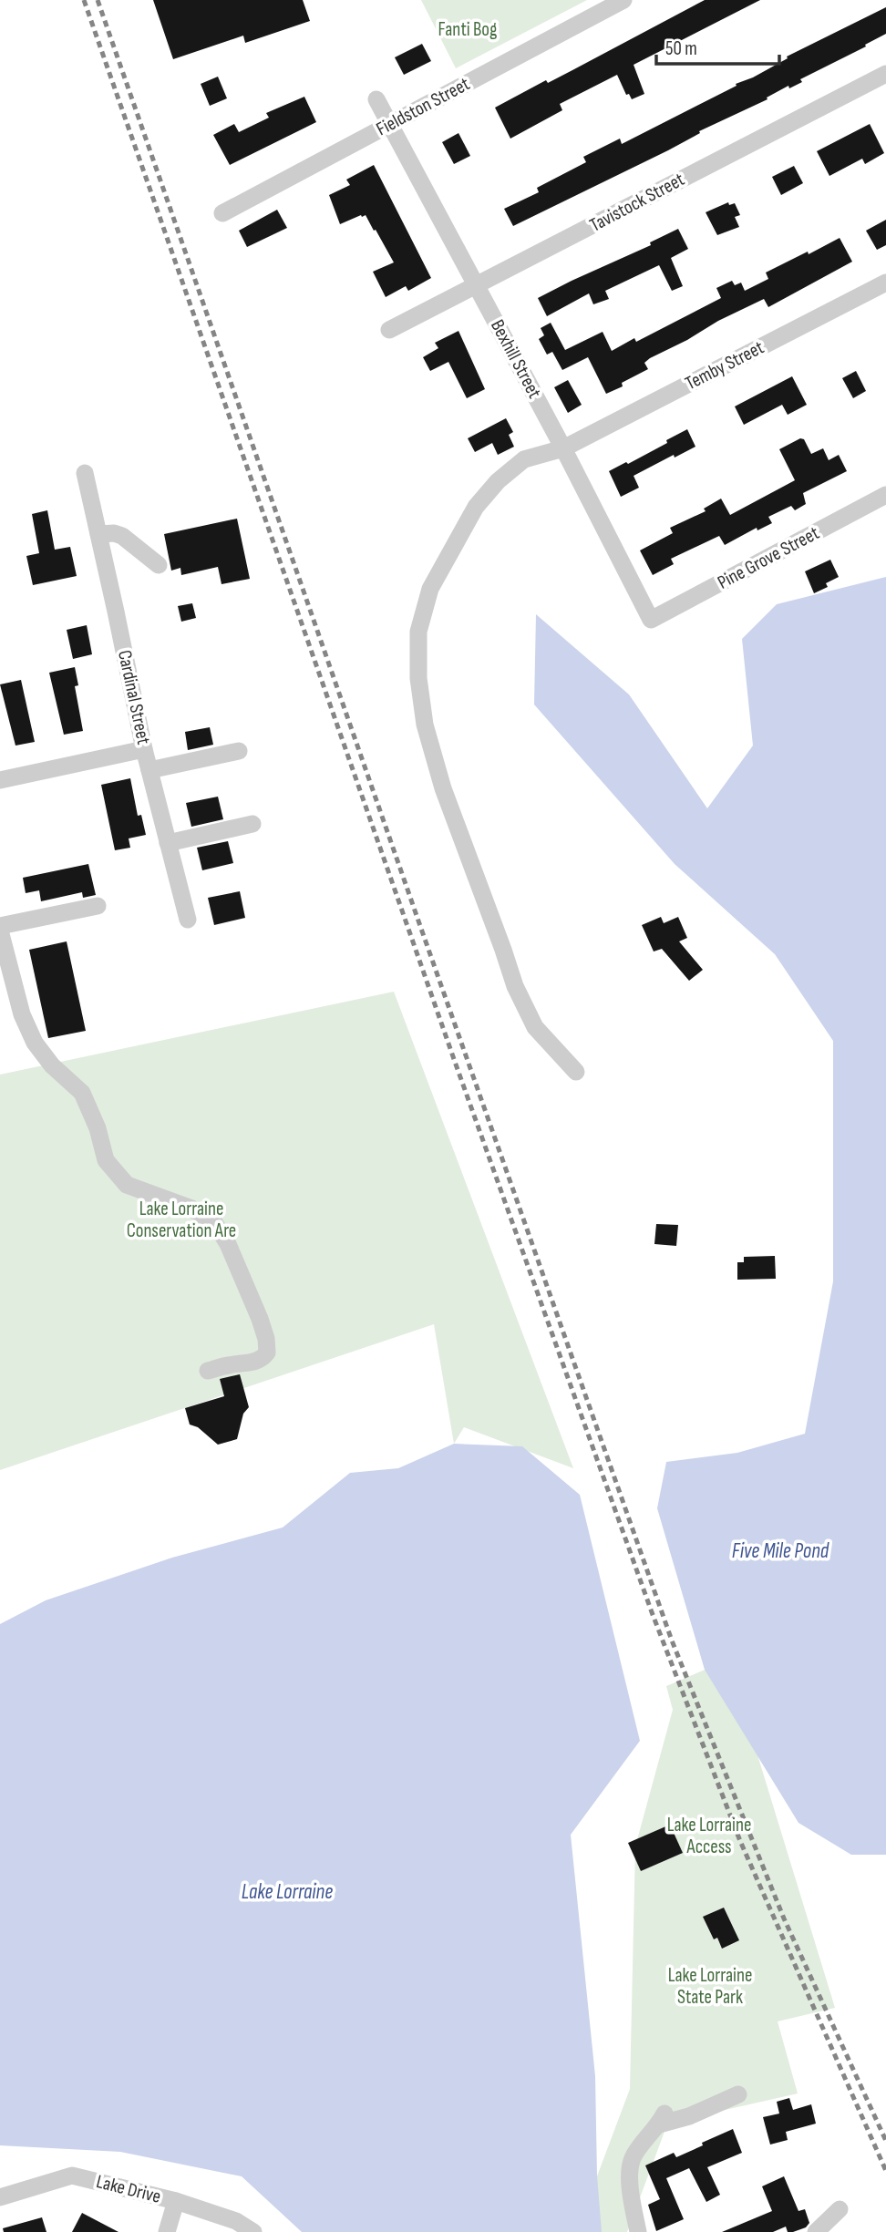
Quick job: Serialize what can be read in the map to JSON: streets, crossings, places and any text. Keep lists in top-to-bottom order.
{
  "streets": {
    "street": [
      "Fieldston Street",
      "Tavistock Street",
      "Bexhill Street",
      "Temby Street",
      "Pine Grove Street",
      "Cardinal Street",
      "Lake Drive"
    ]
  },
  "crossings": [
    ["Fieldston Street", "Bexhill Street"],
    ["Tavistock Street", "Bexhill Street"],
    ["Bexhill Street", "Temby Street"],
    ["Bexhill Street", "Pine Grove Street"]
  ],
  "water": ["Five Mile Pond", "Lake Lorraine"],
  "parks": [
    "Fanti Bog",
    "Lake Lorraine Conservation Are",
    "Lake Lorraine Access",
    "Lake Lorraine State Park"
  ],
  "scale_bar": "50 m"
}
